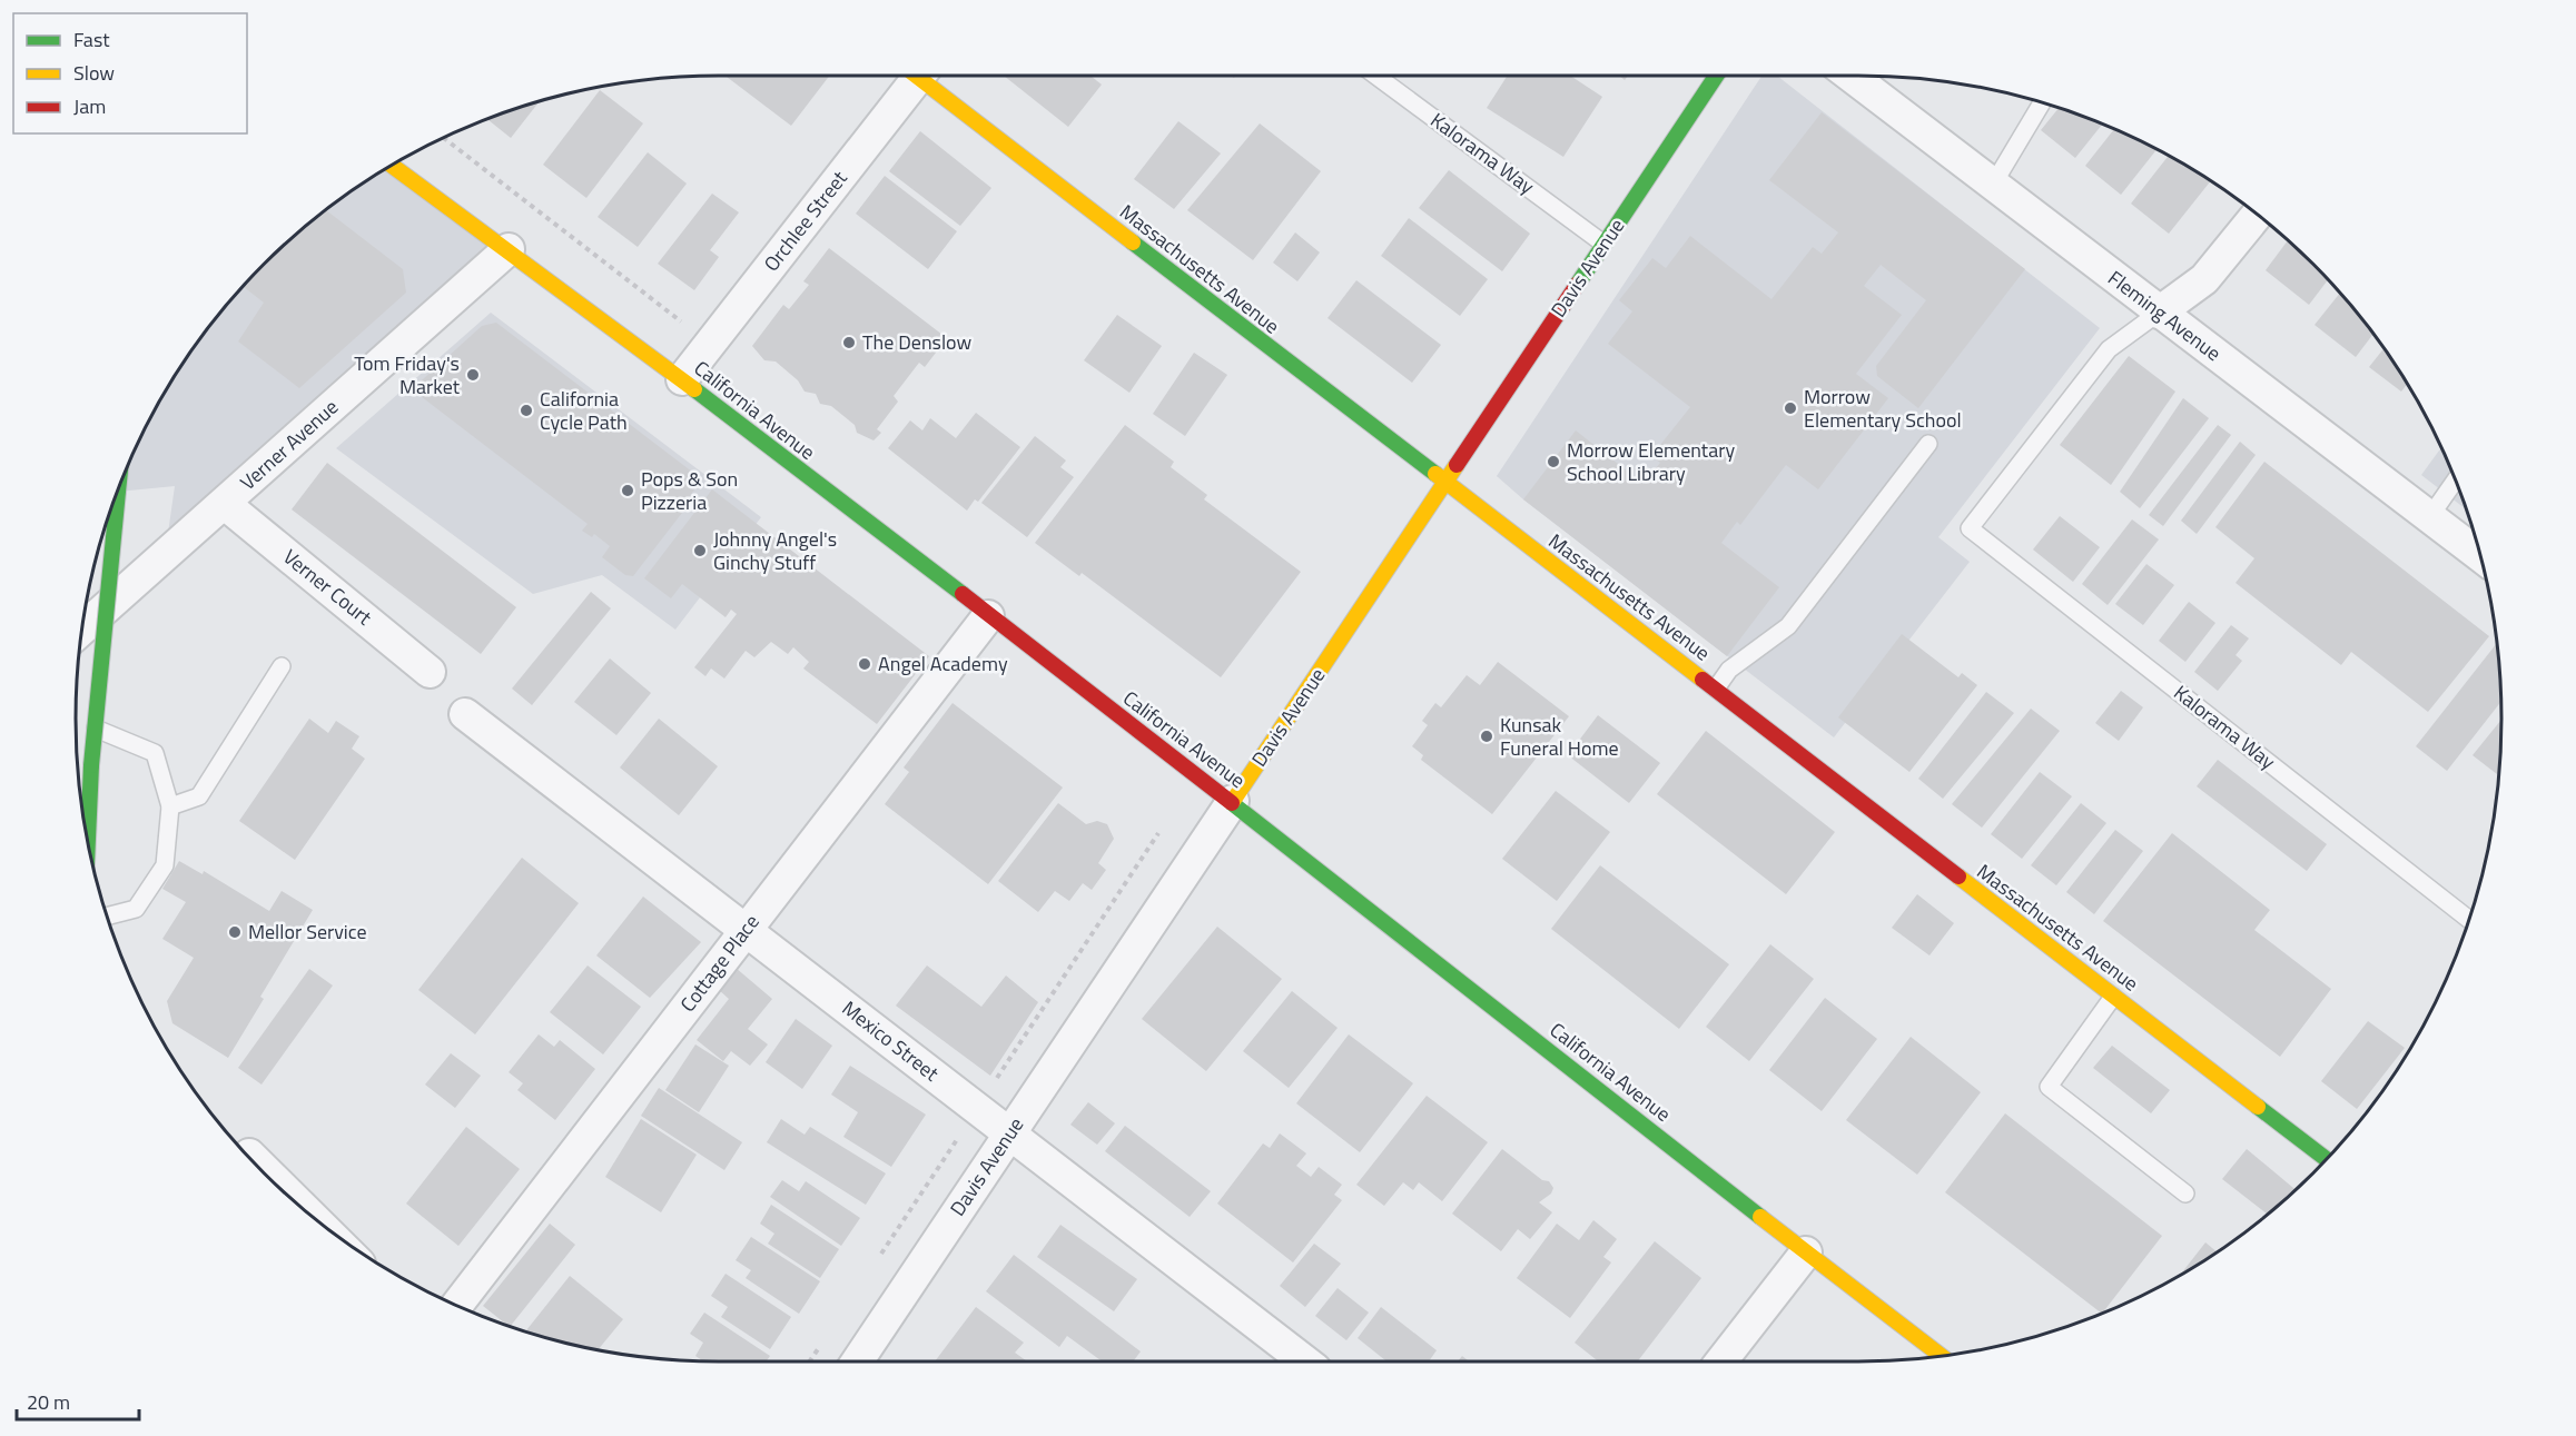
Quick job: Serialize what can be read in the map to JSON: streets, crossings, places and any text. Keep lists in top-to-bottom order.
{
  "streets": {
    "street": [
      "Orchlee Street",
      "Davis Avenue",
      "Massachusetts Avenue",
      "Fleming Avenue",
      "California Avenue",
      "Verner Avenue",
      "Verner Court",
      "Cottage Place",
      "Mexico Street"
    ],
    "lane": ["Kalorama Way"]
  },
  "crossings": [
    ["Kalorama Way", "Davis Avenue"],
    ["Kalorama Way", "Fleming Avenue"],
    ["Orchlee Street", "California Avenue"],
    ["Davis Avenue", "Massachusetts Avenue"],
    ["Davis Avenue", "California Avenue"],
    ["Davis Avenue", "Mexico Street"],
    ["California Avenue", "Verner Avenue"],
    ["California Avenue", "Cottage Place"],
    ["Verner Avenue", "Verner Court"],
    ["Cottage Place", "Mexico Street"]
  ],
  "places": [
    "The Denslow",
    "Tom Friday's Market",
    "Morrow Elementary School",
    "California Cycle Path",
    "Morrow Elementary School Library",
    "Pops & Son Pizzeria",
    "Johnny Angel's Ginchy Stuff",
    "Angel Academy",
    "Kunsak Funeral Home",
    "Mellor Service"
  ],
  "legend": ["Fast", "Slow", "Jam"],
  "scale_bar": "20 m"
}
